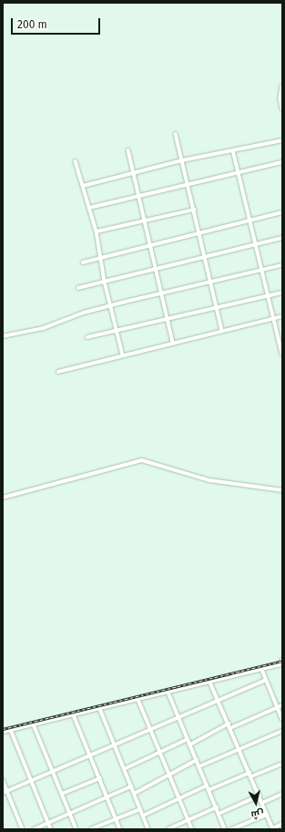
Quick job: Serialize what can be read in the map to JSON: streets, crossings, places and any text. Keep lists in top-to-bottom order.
{
  "scale_bar": "200 m",
  "north": "bottom"
}
